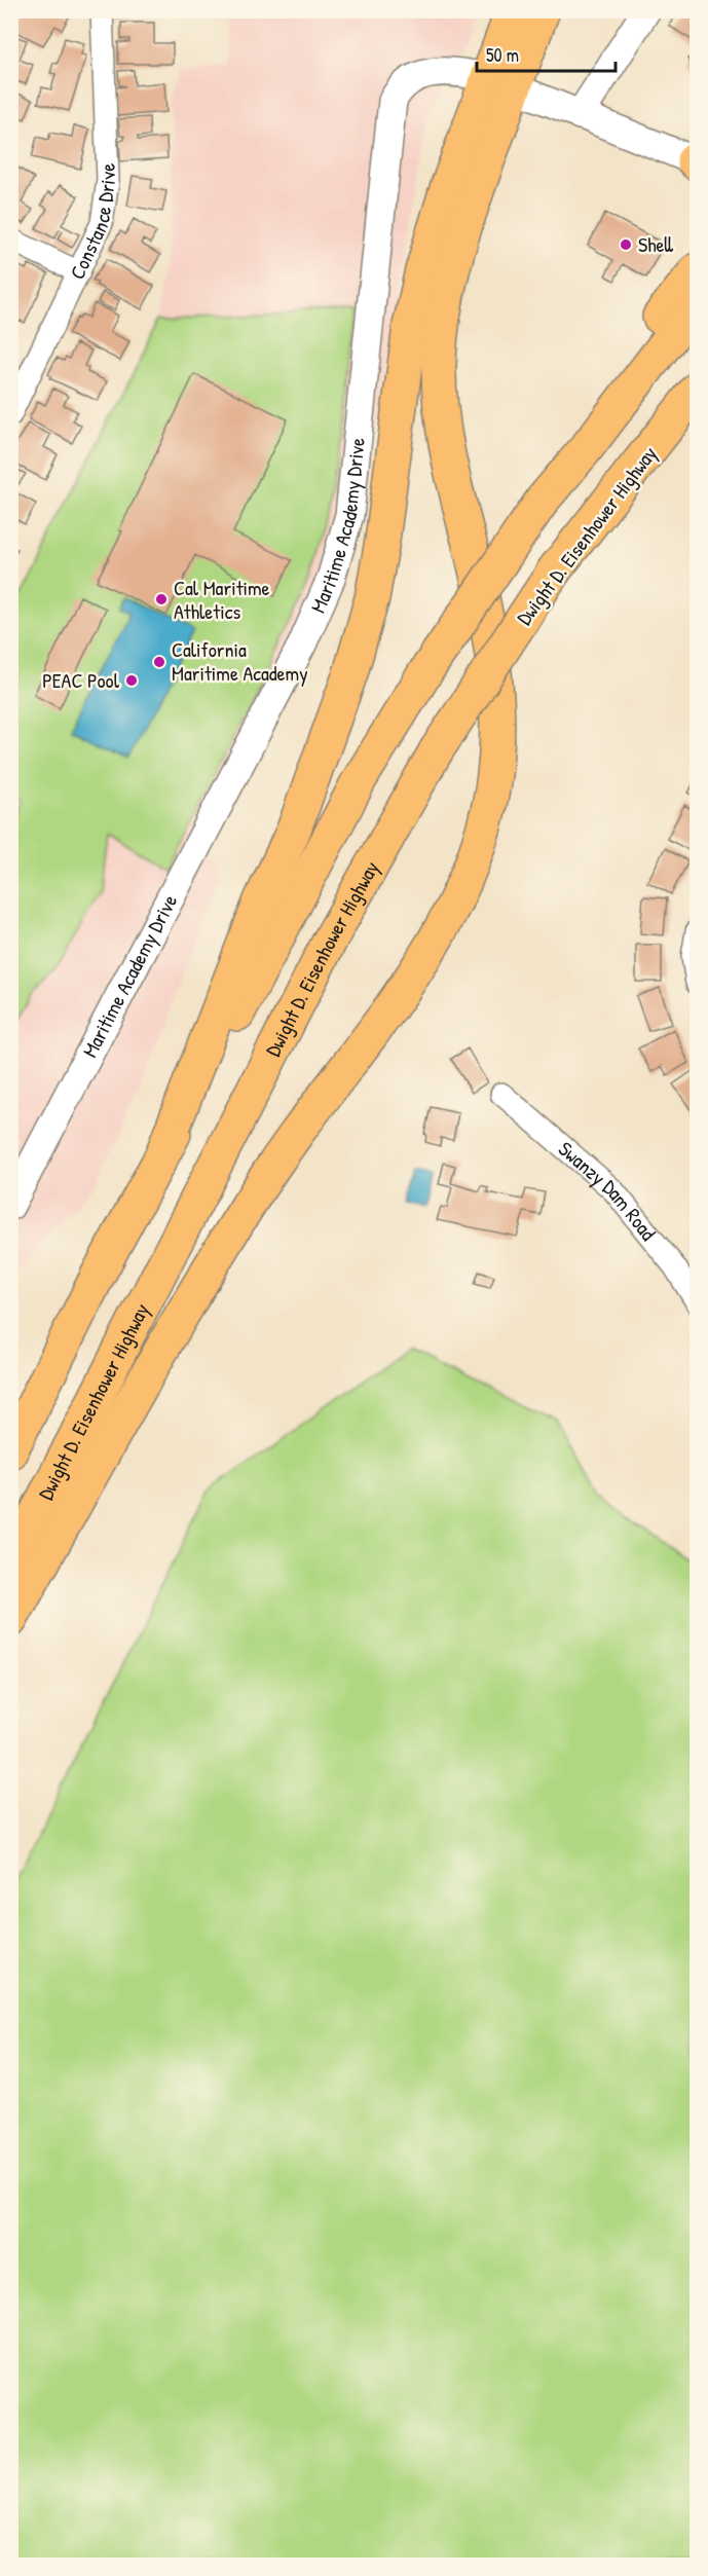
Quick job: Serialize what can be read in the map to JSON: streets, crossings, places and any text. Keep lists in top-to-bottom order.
{
  "streets": {
    "main road": ["Dwight D. Eisenhower Highway"],
    "street": ["Constance Drive", "Maritime Academy Drive", "Swanzy Dam Road"]
  },
  "places": [
    "Shell",
    "Cal Maritime Athletics",
    "California Maritime Academy",
    "PEAC Pool"
  ],
  "scale_bar": "50 m"
}
